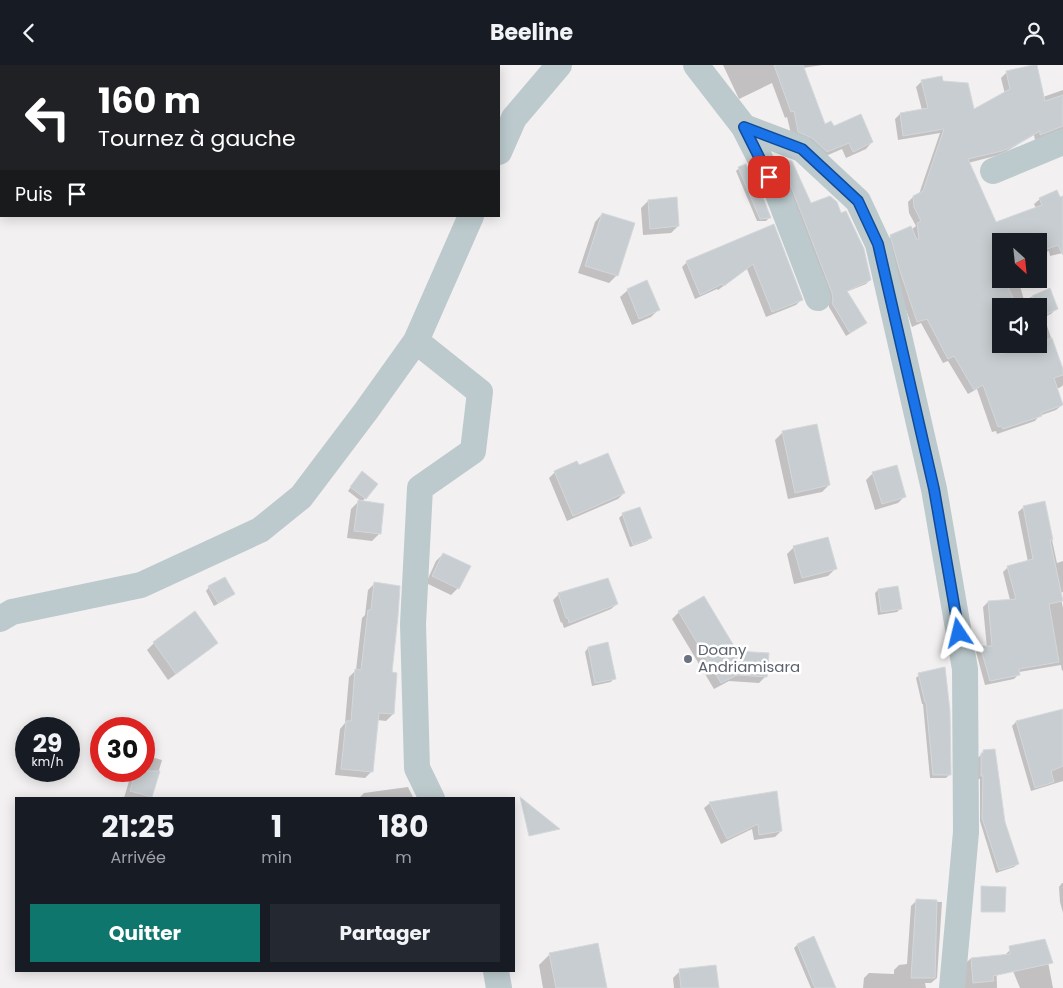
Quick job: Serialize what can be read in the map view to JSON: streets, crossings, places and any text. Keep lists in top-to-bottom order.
{
  "places": ["Doany Andriamisara"],
  "north": "bottom right",
  "page": {
    "header": "Beeline",
    "turn": ["160 m", "Tournez à gauche"],
    "then": "Puis",
    "speed": "29 km/h",
    "limit": "30",
    "eta": [
      "21:25",
      "Arrivée",
      "1",
      "min",
      "180",
      "m"
    ],
    "buttons": ["Quitter", "Partager"]
  }
}
